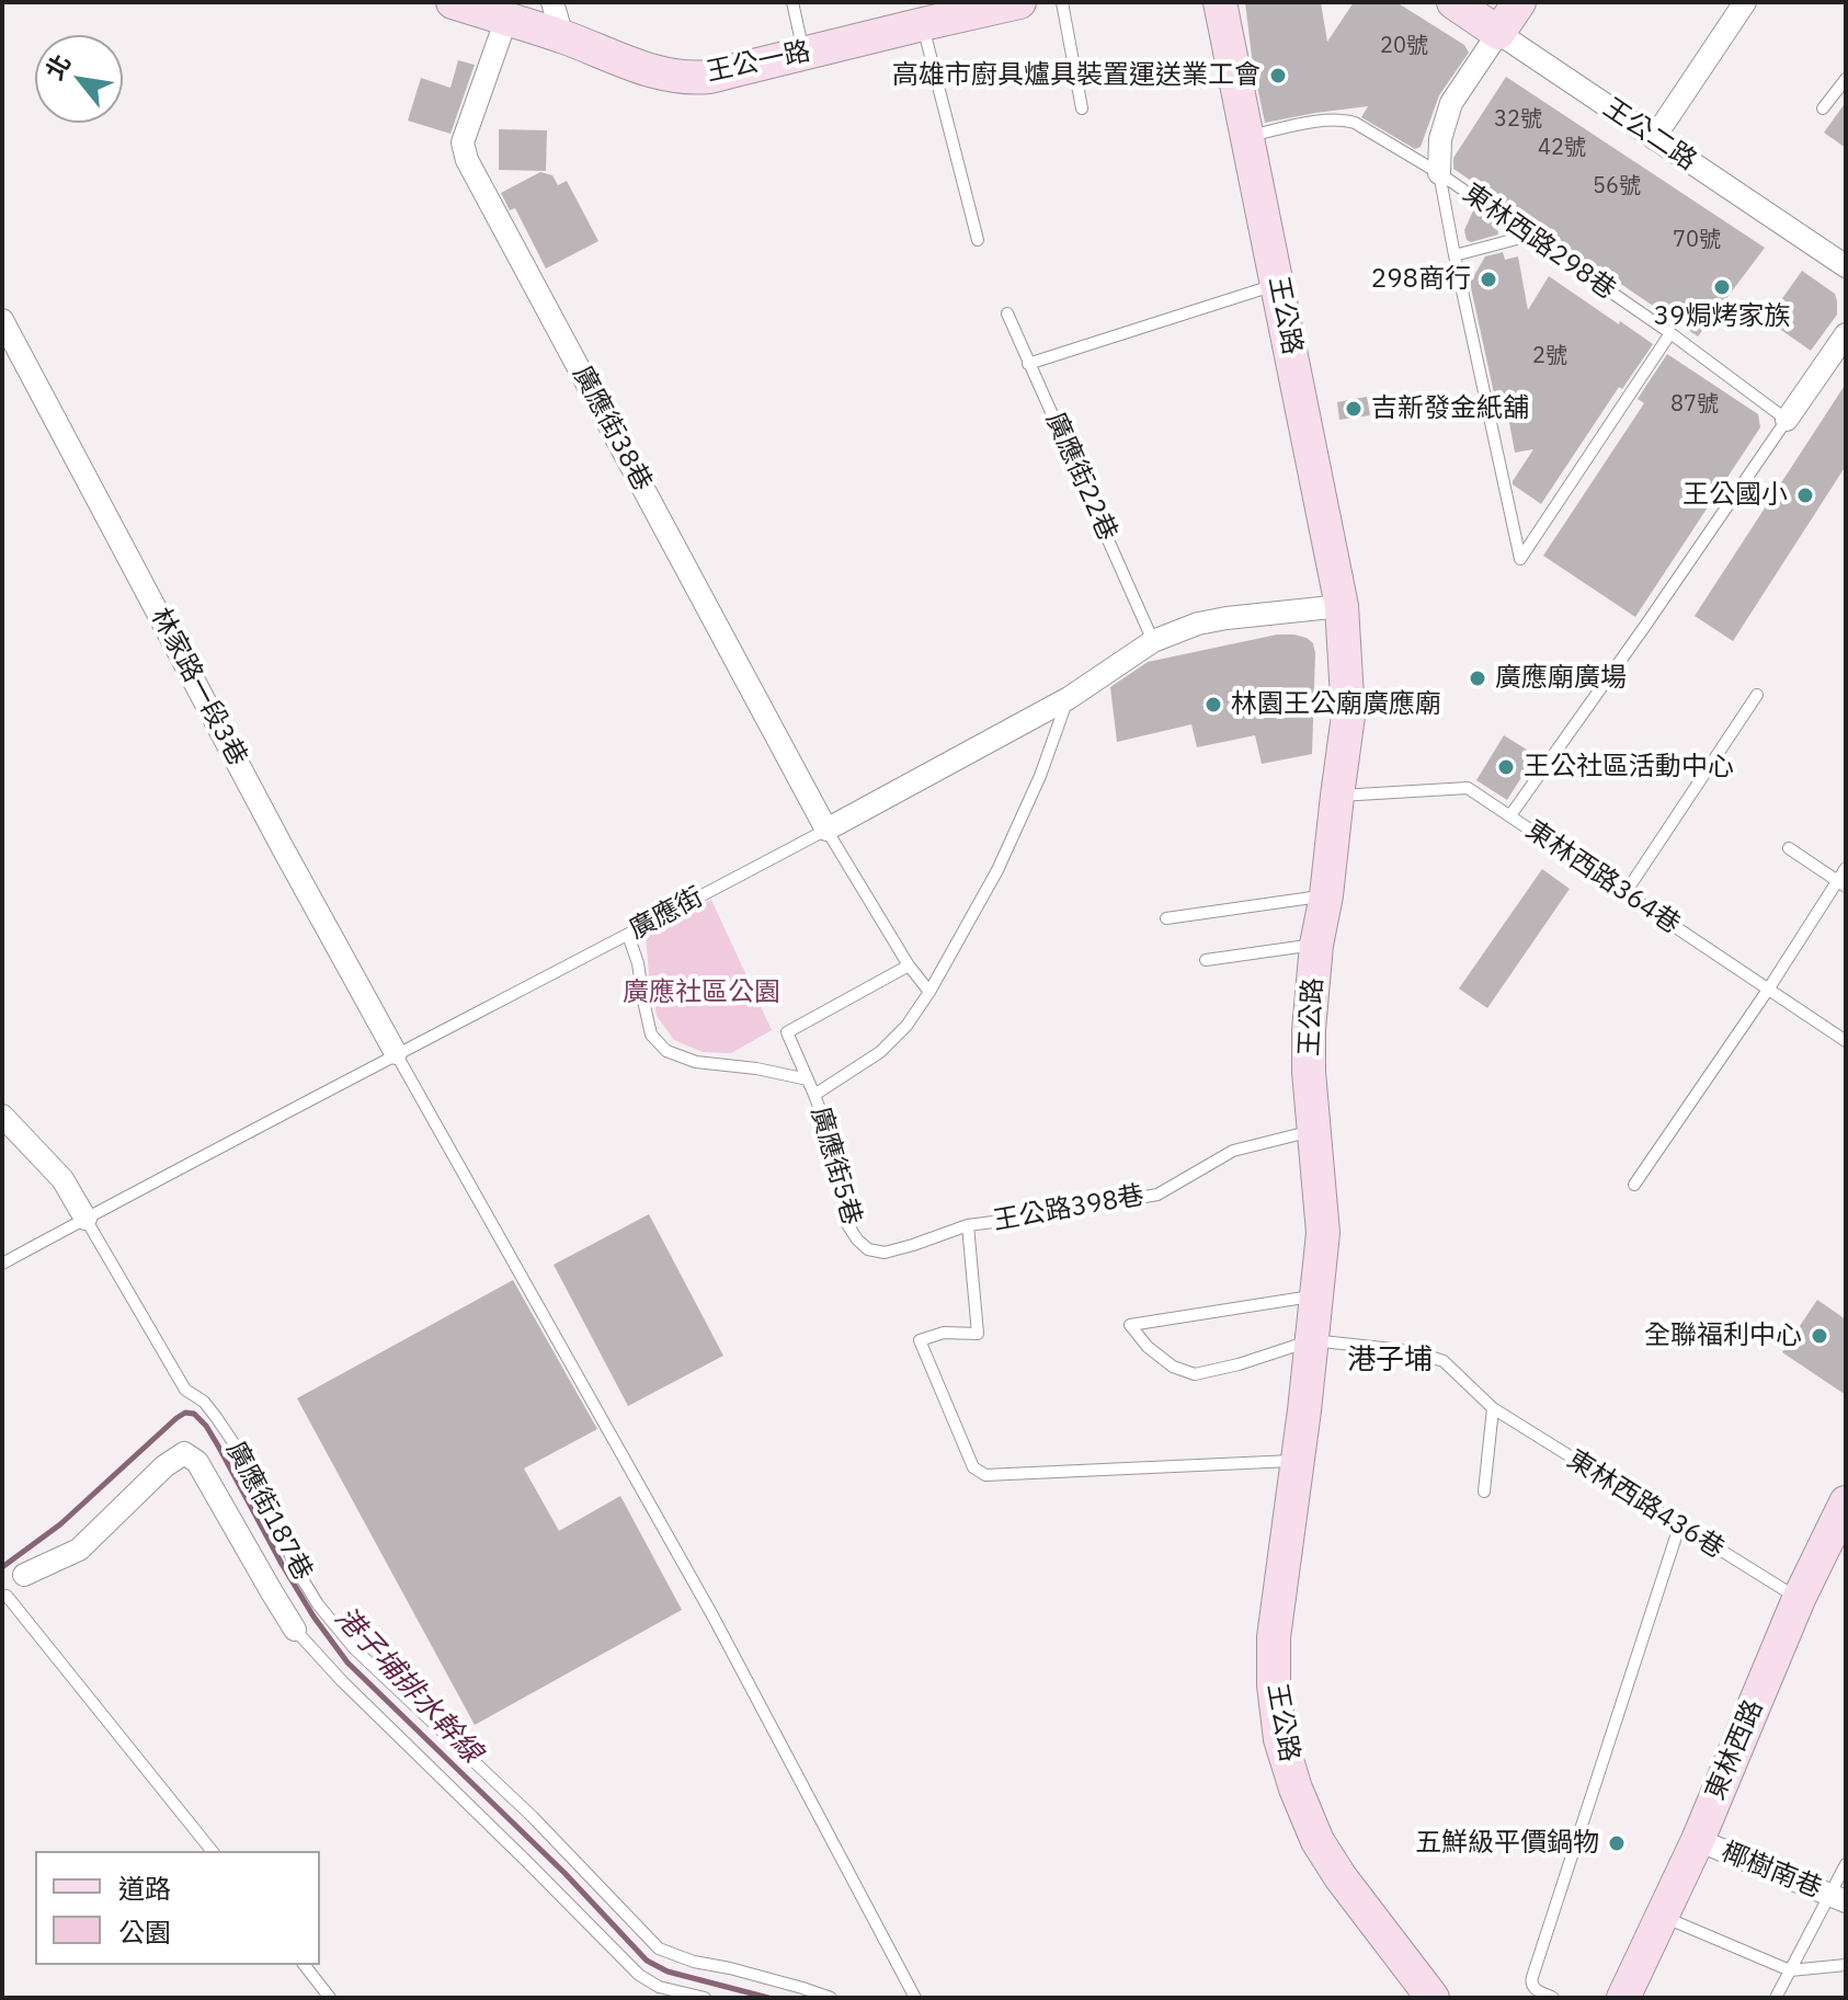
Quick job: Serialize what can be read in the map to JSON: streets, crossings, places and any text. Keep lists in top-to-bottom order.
{
  "streets": {
    "street": [
      "王公一路",
      "王公二路",
      "王公路",
      "廣應街38巷",
      "林家路一段3巷",
      "廣應街",
      "東林西路",
      "椰樹南巷"
    ],
    "lane": [
      "東林西路298巷",
      "廣應街22巷",
      "東林西路364巷",
      "廣應街5巷",
      "王公路398巷",
      "東林西路436巷",
      "廣應街187巷"
    ]
  },
  "crossings": [
    ["王公一路", "廣應街38巷"],
    ["王公路", "東林西路364巷"],
    ["王公路", "廣應街"],
    ["王公路", "王公路398巷"],
    ["王公路", "東林西路436巷"],
    ["廣應街38巷", "廣應街"],
    ["廣應街22巷", "廣應街"],
    ["林家路一段3巷", "廣應街"],
    ["廣應街", "廣應街187巷"],
    ["廣應街5巷", "王公路398巷"],
    ["東林西路436巷", "東林西路"],
    ["東林西路", "椰樹南巷"]
  ],
  "districts": ["港子埔"],
  "water": ["港子埔排水幹線"],
  "parks": ["廣應社區公園"],
  "places": [
    "高雄市廚具爐具裝置運送業工會",
    "298商行",
    "39焗烤家族",
    "吉新發金紙舖",
    "王公國小",
    "廣應廟廣場",
    "林園王公廟廣應廟",
    "王公社區活動中心",
    "全聯福利中心",
    "五鮮級平價鍋物"
  ],
  "house_numbers": [
    "20號",
    "32號",
    "42號",
    "56號",
    "70號",
    "2號",
    "87號"
  ],
  "legend": ["道路", "公園"],
  "north": "top left"
}
